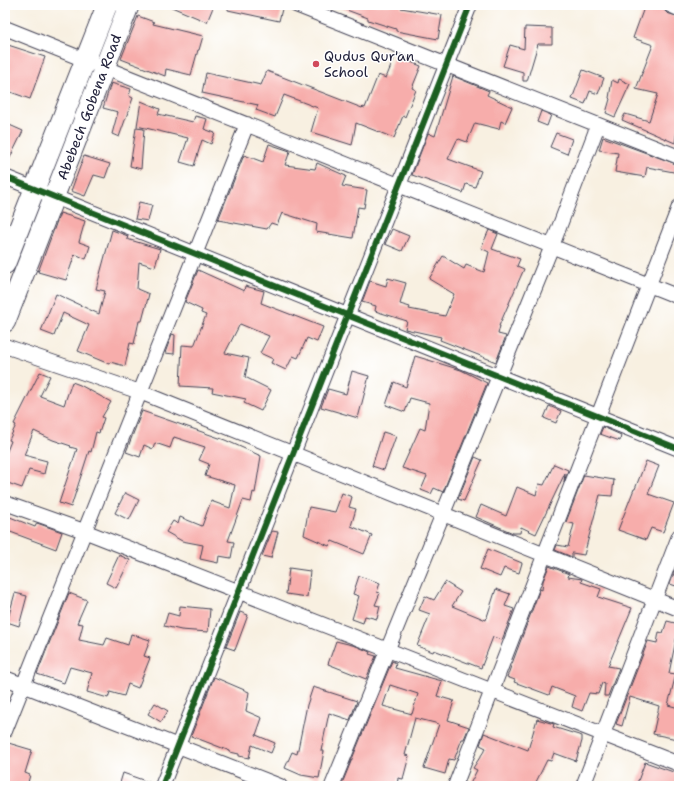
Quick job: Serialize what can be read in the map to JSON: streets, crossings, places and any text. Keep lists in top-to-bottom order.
{
  "streets": {
    "street": ["Abebech Gobena Road"]
  },
  "places": ["Qudus Qur'an School"]
}
